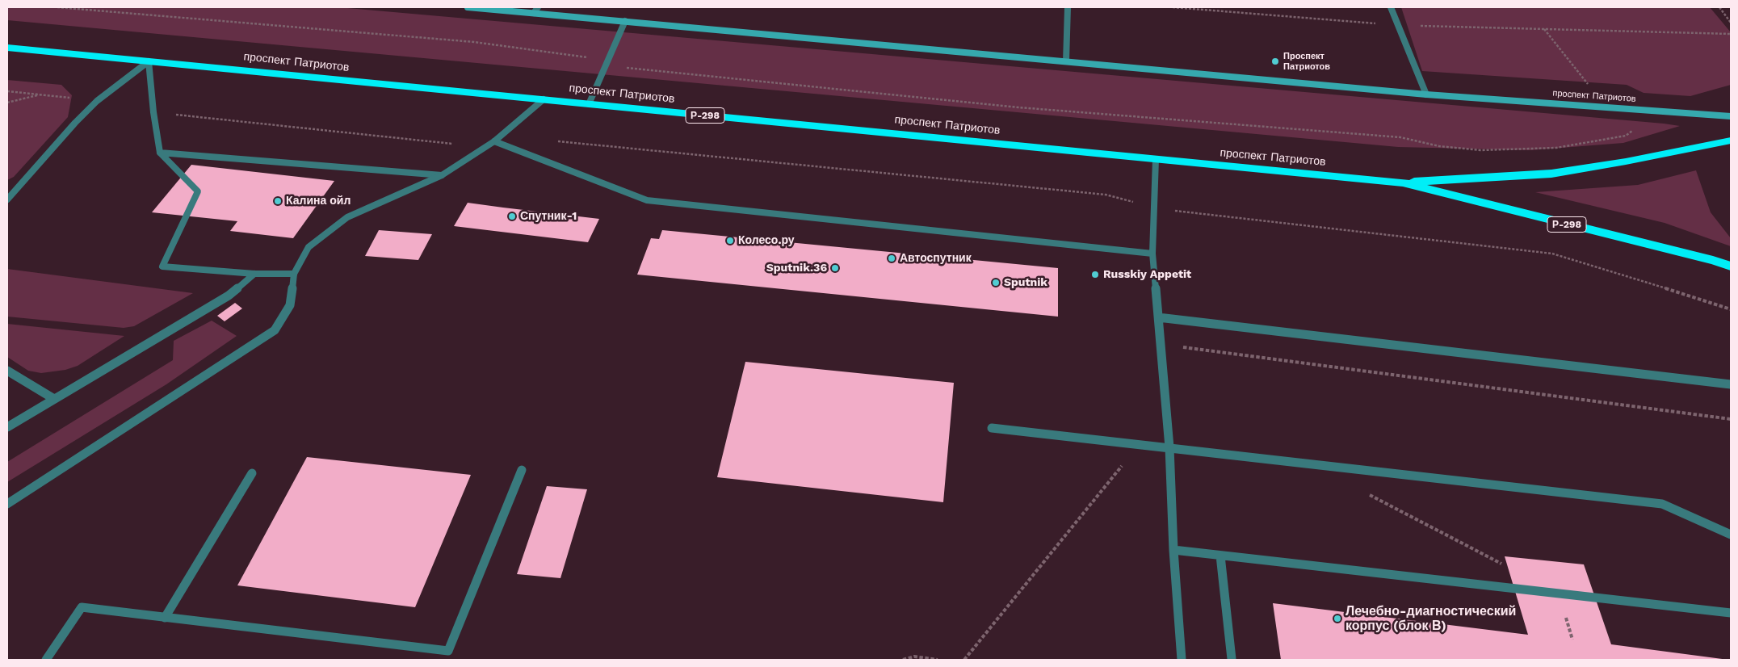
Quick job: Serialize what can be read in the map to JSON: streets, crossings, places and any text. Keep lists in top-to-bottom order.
{
  "streets": {
    "highway": ["проспект Патриотов", "Р-298"]
  },
  "places": [
    "Проспект Патриотов",
    "Калина ойл",
    "Спутник-1",
    "Колесо.ру",
    "Автоспутник",
    "Sputnik.36",
    "Russkiy Appetit",
    "Sputnik",
    "Лечебно-диагностический корпус (блок В)"
  ]
}
